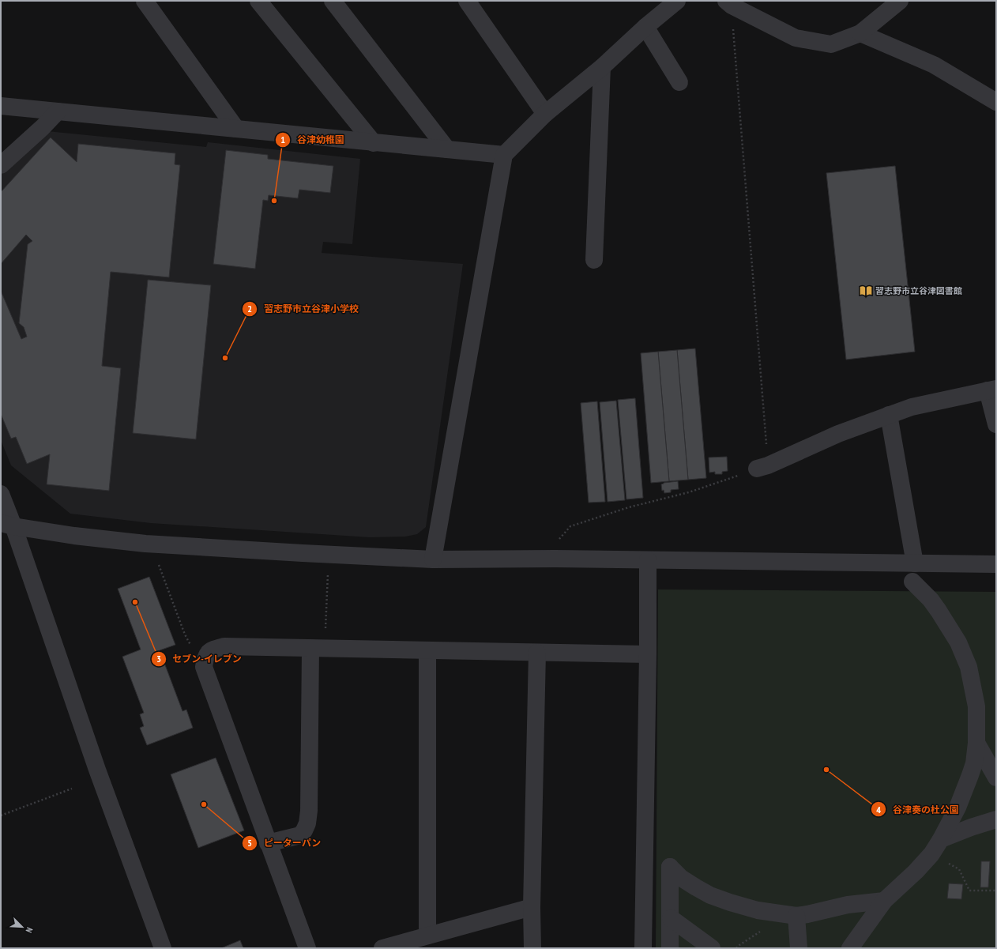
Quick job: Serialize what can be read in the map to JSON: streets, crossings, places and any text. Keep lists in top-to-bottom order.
{
  "places": {
    "other": [
      "谷津幼稚園",
      "習志野市立谷津小学校",
      "セブン-イレブン",
      "谷津奏の杜公園",
      "ピーターパン"
    ],
    "library": ["習志野市立谷津図書館"]
  },
  "north": "bottom right"
}
